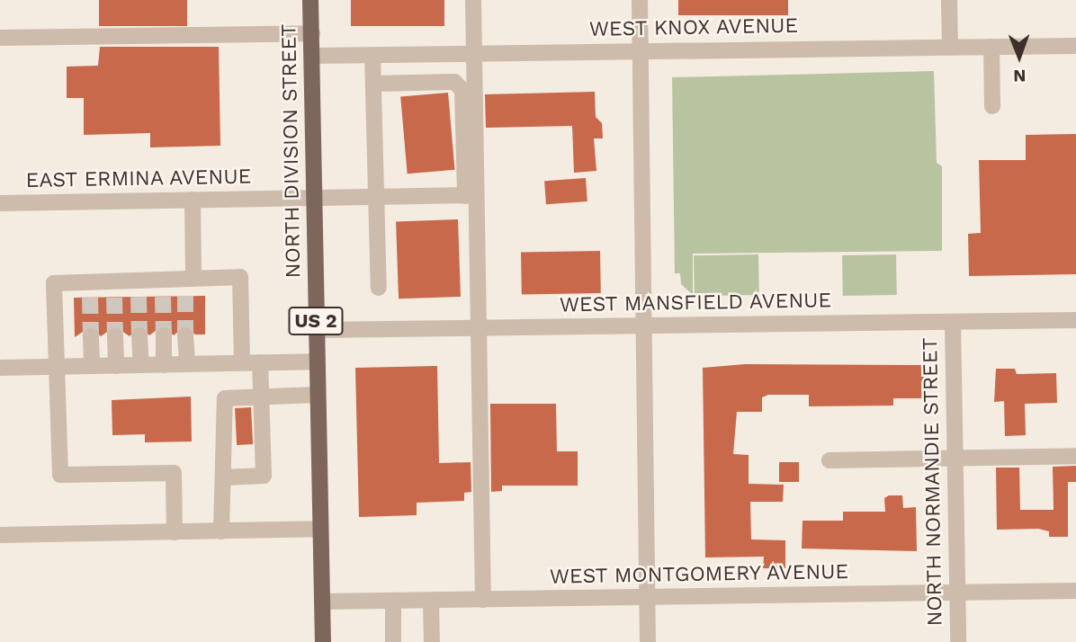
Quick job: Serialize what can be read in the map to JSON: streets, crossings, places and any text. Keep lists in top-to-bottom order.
{
  "streets": {
    "main road": ["NORTH DIVISION STREET", "US 2"],
    "street": [
      "WEST KNOX AVENUE",
      "EAST ERMINA AVENUE",
      "WEST MANSFIELD AVENUE",
      "NORTH NORMANDIE STREET",
      "WEST MONTGOMERY AVENUE"
    ]
  },
  "crossings": [
    ["WEST KNOX AVENUE", "NORTH DIVISION STREET"],
    ["NORTH DIVISION STREET", "EAST ERMINA AVENUE"],
    ["NORTH DIVISION STREET", "WEST MANSFIELD AVENUE"],
    ["NORTH DIVISION STREET", "WEST MONTGOMERY AVENUE"],
    ["WEST MANSFIELD AVENUE", "NORTH NORMANDIE STREET"],
    ["NORTH NORMANDIE STREET", "WEST MONTGOMERY AVENUE"]
  ],
  "north": "bottom"
}
